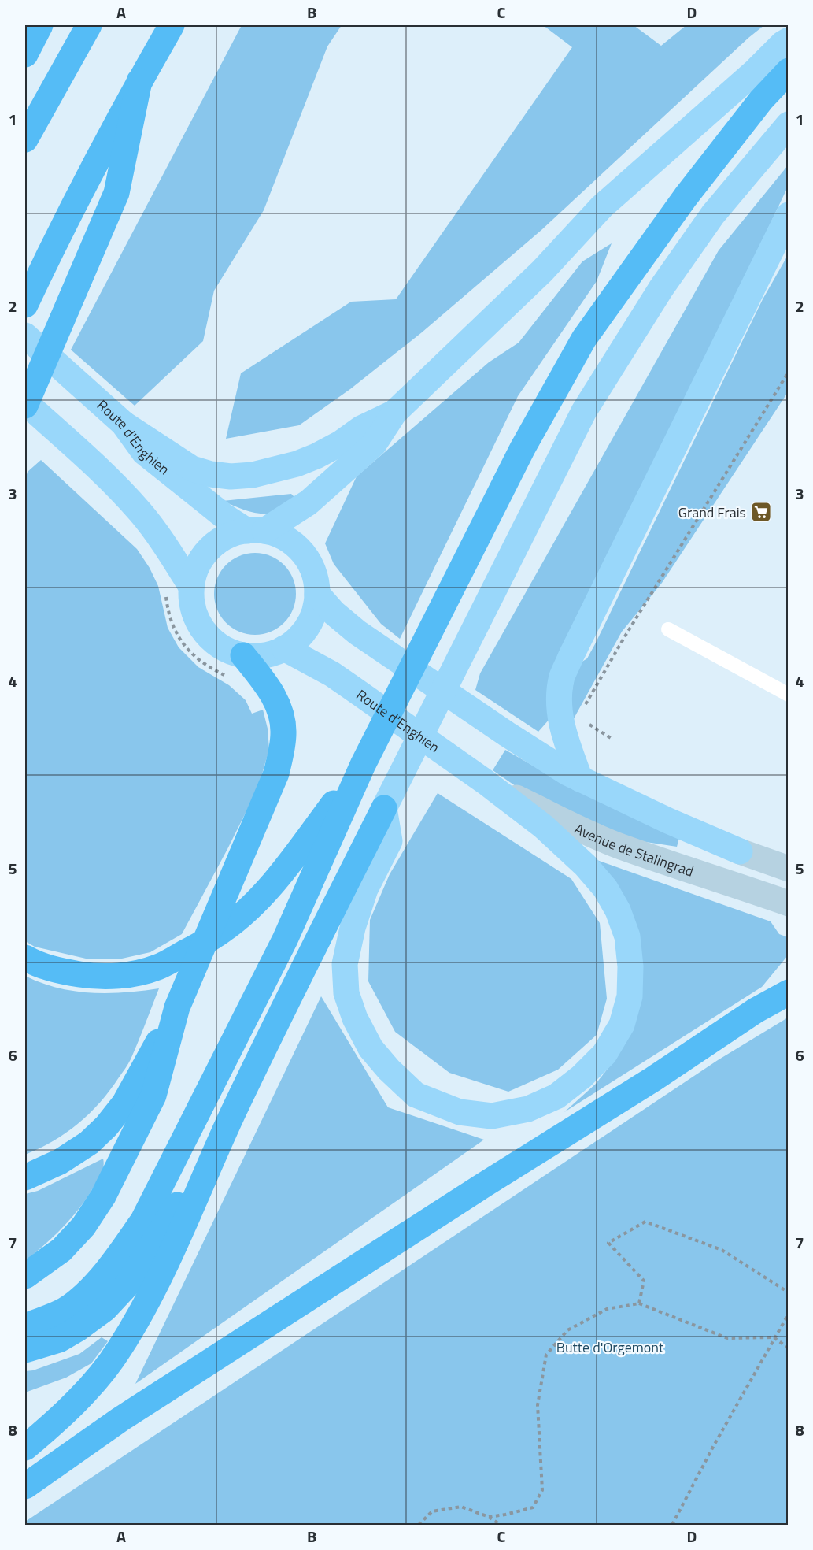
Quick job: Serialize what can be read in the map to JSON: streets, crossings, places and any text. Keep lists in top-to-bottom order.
{
  "streets": {
    "main road": ["Route d'Enghien", "Avenue de Stalingrad"]
  },
  "crossings": [
    ["Route d'Enghien", "Avenue de Stalingrad"]
  ],
  "parks": ["Butte d'Orgemont"],
  "places": {
    "supermarket": ["Grand Frais"]
  },
  "grid": {
    "columns": [
      "A",
      "B",
      "C",
      "D"
    ],
    "rows": [
      "1",
      "2",
      "3",
      "4",
      "5",
      "6",
      "7",
      "8"
    ]
  }
}
